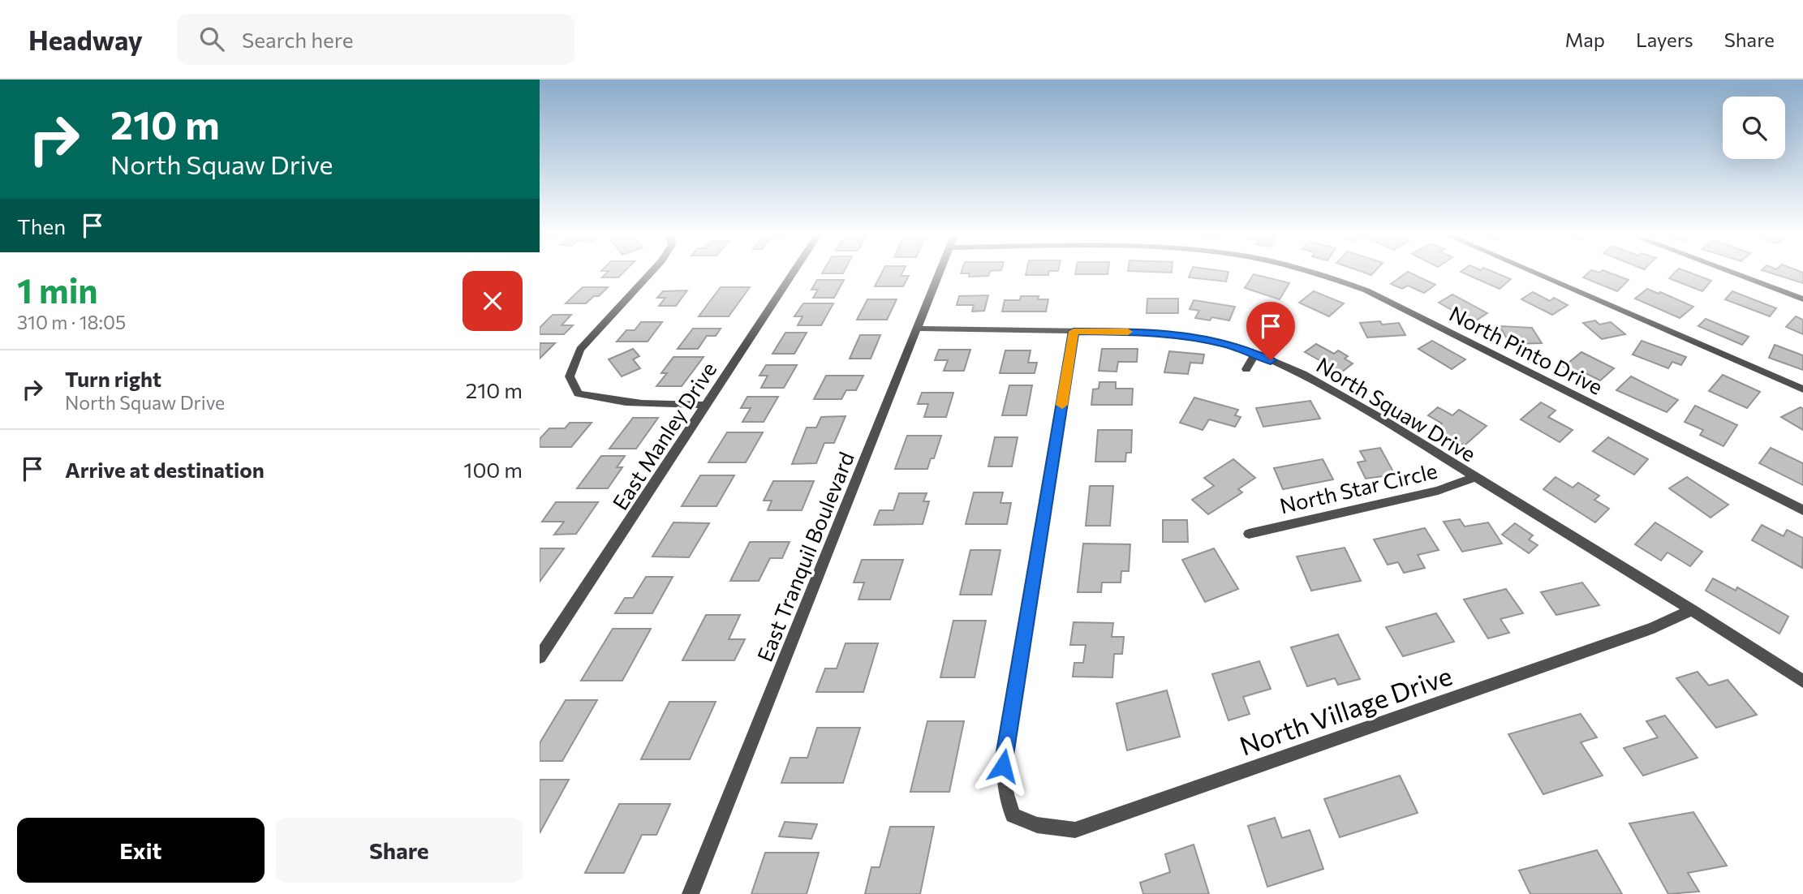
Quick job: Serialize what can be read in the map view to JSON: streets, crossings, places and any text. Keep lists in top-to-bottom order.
{
  "streets": {
    "street": [
      "North Pinto Drive",
      "North Squaw Drive",
      "East Manley Drive",
      "North Star Circle",
      "East Tranquil Boulevard",
      "North Village Drive"
    ]
  },
  "crossings": [
    ["North Squaw Drive", "North Star Circle"],
    ["North Squaw Drive", "East Tranquil Boulevard"],
    ["North Squaw Drive", "North Village Drive"]
  ],
  "page": {
    "header": "Headway",
    "search": "Search here",
    "nav": ["Map", "Layers", "Share"],
    "turn": ["210 m", "North Squaw Drive"],
    "then": "Then",
    "heading": ["1 min", "310 m · 18:05"],
    "list": [
      {
        "name": "Turn right",
        "note": "North Squaw Drive",
        "value": "210 m"
      },
      {
        "name": "Arrive at destination",
        "value": "100 m"
      }
    ],
    "buttons": ["Exit", "Share"]
  }
}
